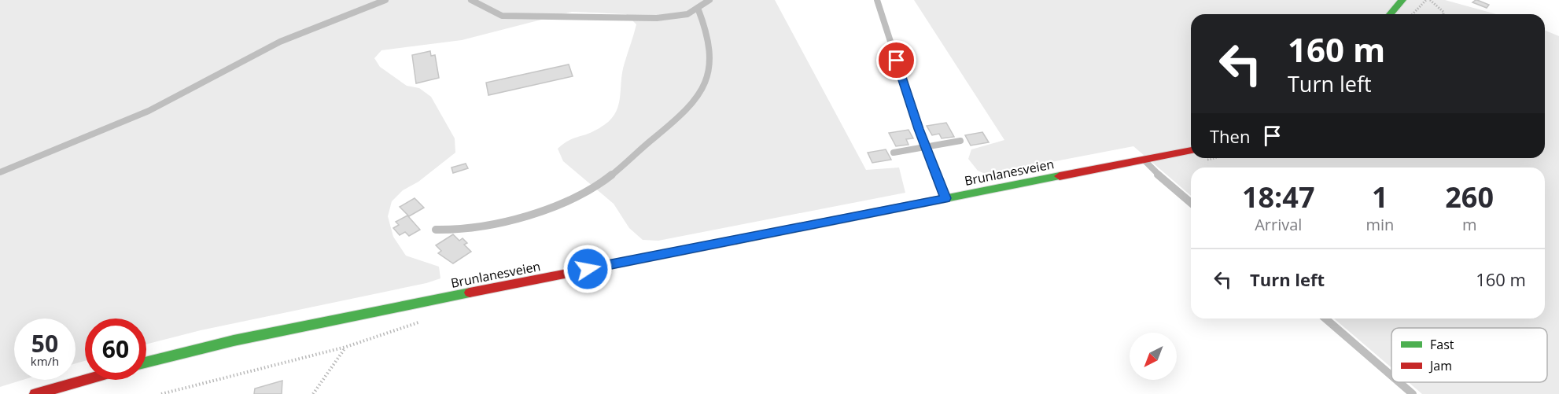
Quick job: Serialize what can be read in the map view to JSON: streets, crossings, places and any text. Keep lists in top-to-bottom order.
{
  "streets": {
    "main road": ["Brunlanesveien"]
  },
  "legend": ["Fast", "Jam"],
  "north": "bottom left",
  "page": {
    "turn": ["160 m", "Turn left"],
    "then": "Then",
    "eta": [
      "18:47",
      "Arrival",
      "1",
      "min",
      "260",
      "m"
    ],
    "list": [
      {
        "name": "Turn left",
        "value": "160 m"
      }
    ],
    "speed": "50 km/h",
    "limit": "60"
  }
}
